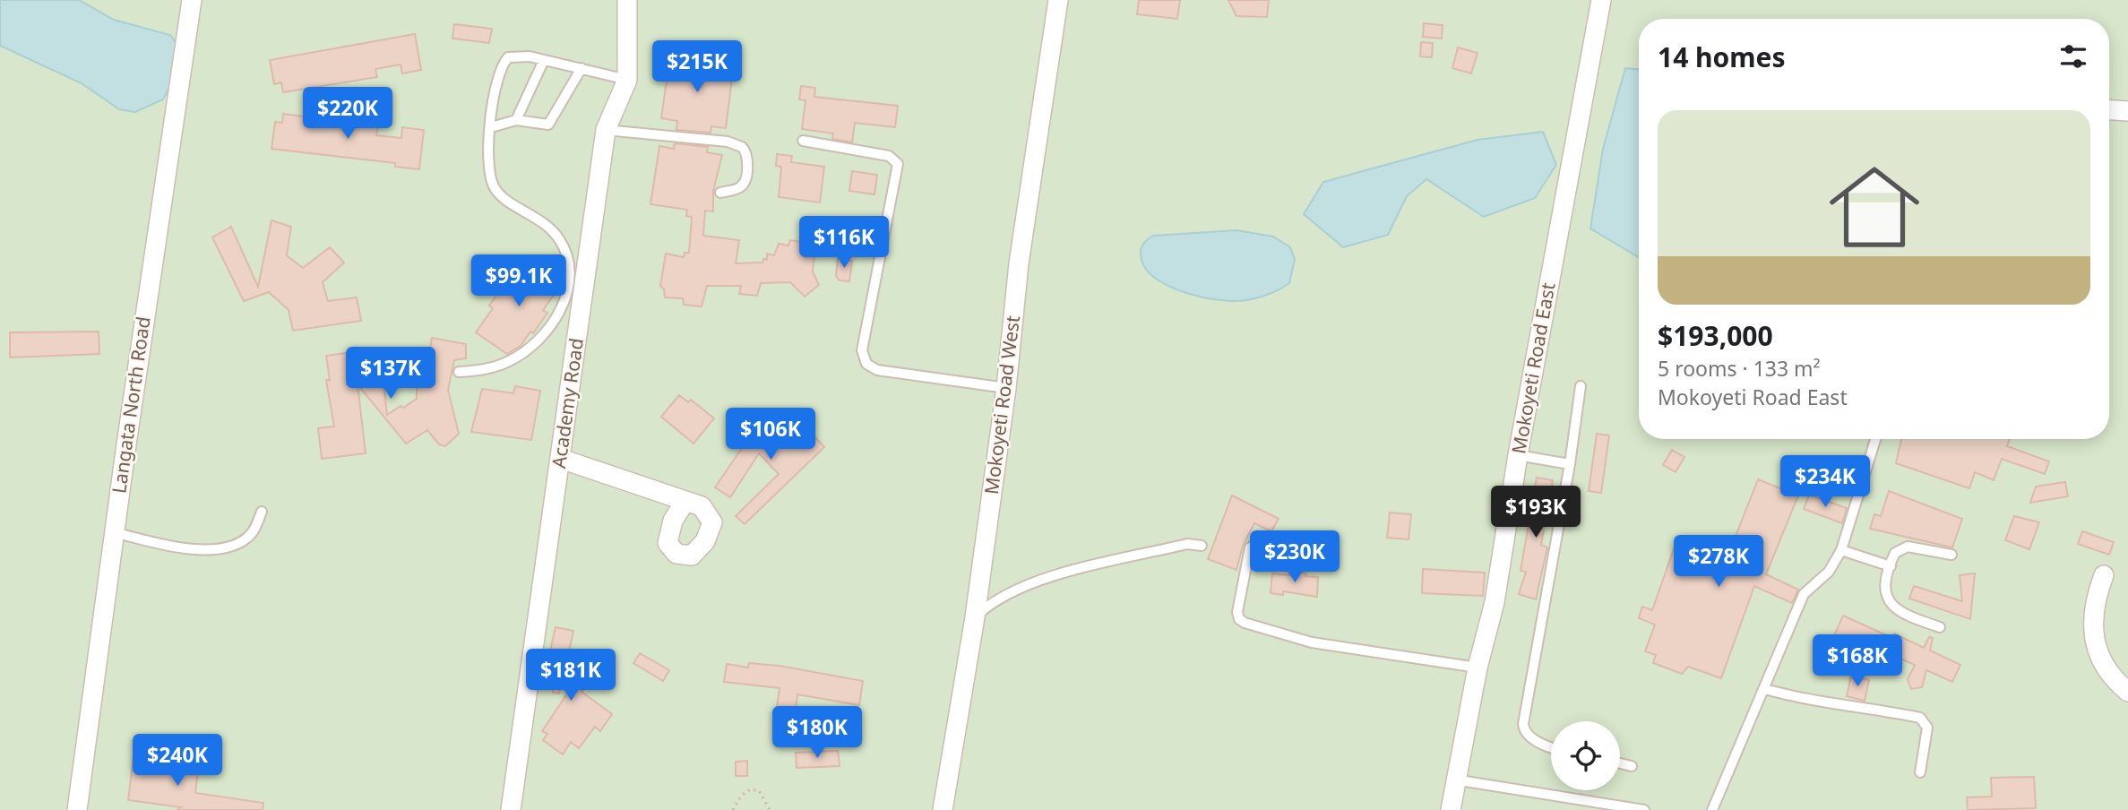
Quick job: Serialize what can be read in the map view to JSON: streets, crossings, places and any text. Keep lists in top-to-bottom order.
{
  "streets": {
    "street": [
      "Mokoyeti Road East",
      "Academy Road",
      "Langata North Road",
      "Mokoyeti Road West"
    ]
  },
  "page": {
    "heading": "14 homes",
    "price": [
      "$215K",
      "$220K",
      "$116K",
      "$99.1K",
      "$137K",
      "$106K",
      "$234K",
      "$193K",
      "$230K",
      "$278K",
      "$168K",
      "$181K",
      "$180K",
      "$240K"
    ],
    "list": [
      {
        "name": "$193,000",
        "note": "5 rooms · 133 m² · Mokoyeti Road East"
      }
    ]
  }
}
